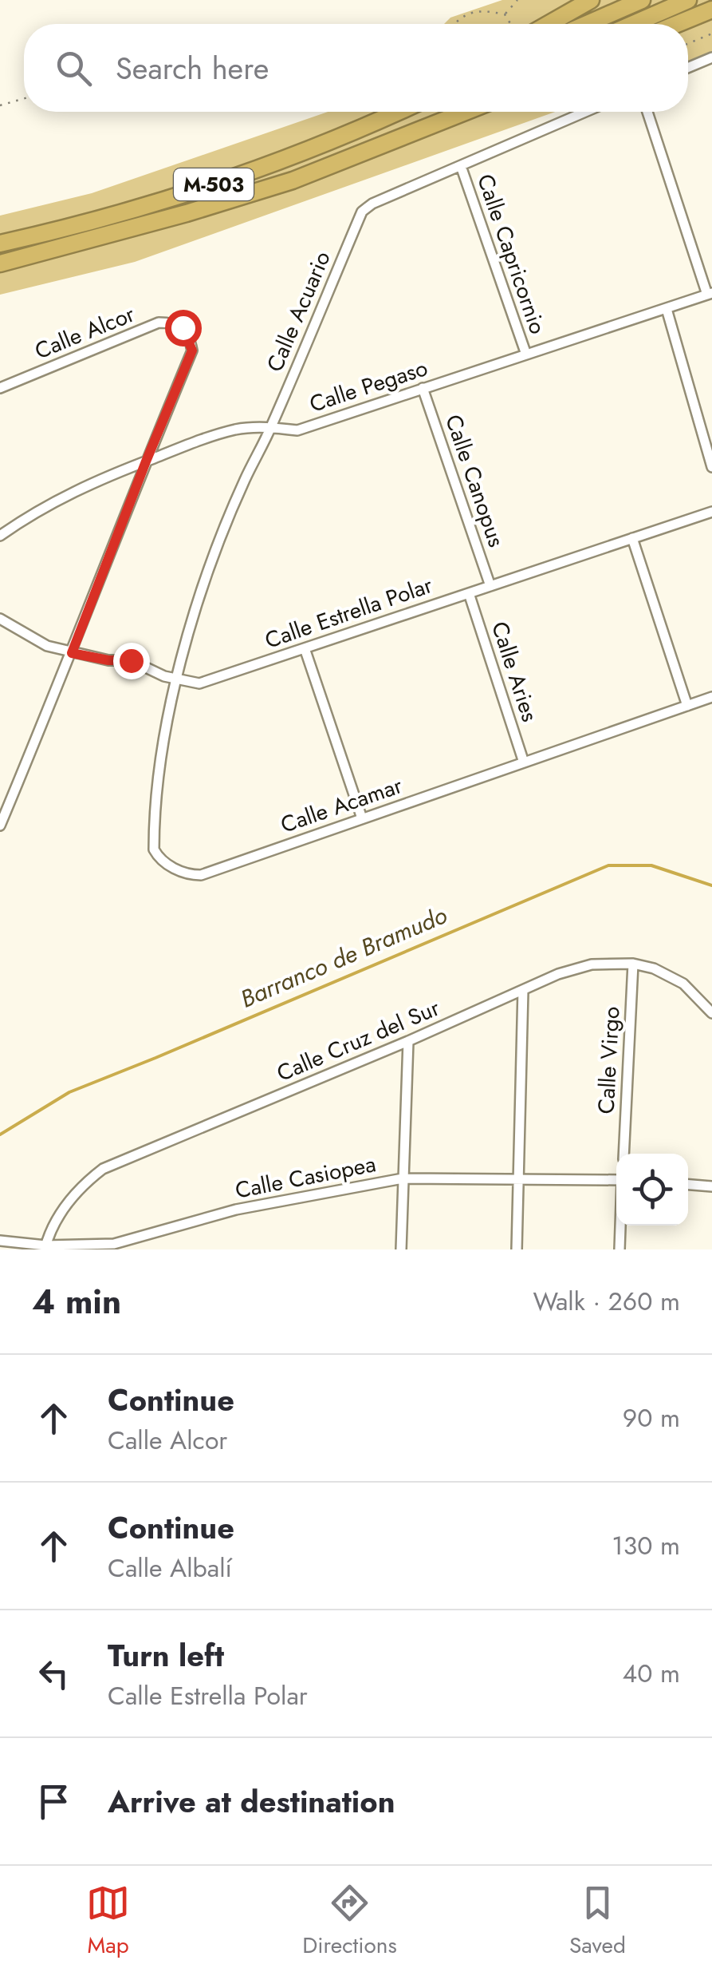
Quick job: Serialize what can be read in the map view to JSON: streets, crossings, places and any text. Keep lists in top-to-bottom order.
{
  "streets": {
    "highway": ["M-503"],
    "street": [
      "Calle Capricornio",
      "Calle Acuario",
      "Calle Alcor",
      "Calle Pegaso",
      "Calle Canopus",
      "Calle Estrella Polar",
      "Calle Aries",
      "Calle Acamar",
      "Calle Cruz del Sur",
      "Calle Virgo",
      "Calle Casiopea"
    ]
  },
  "crossings": [
    ["Calle Capricornio", "Calle Acuario"],
    ["Calle Capricornio", "Calle Pegaso"],
    ["Calle Acuario", "Calle Pegaso"],
    ["Calle Acuario", "Calle Estrella Polar"],
    ["Calle Acuario", "Calle Acamar"],
    ["Calle Alcor", "Calle Pegaso"],
    ["Calle Pegaso", "Calle Canopus"],
    ["Calle Canopus", "Calle Estrella Polar"],
    ["Calle Estrella Polar", "Calle Aries"],
    ["Calle Estrella Polar", "Calle Acamar"],
    ["Calle Aries", "Calle Acamar"],
    ["Calle Cruz del Sur", "Calle Virgo"],
    ["Calle Cruz del Sur", "Calle Casiopea"]
  ],
  "water": ["Barranco de Bramudo"],
  "page": {
    "search": "Search here",
    "heading": ["4 min", "Walk · 260 m"],
    "list": [
      ["Continue", "Calle Alcor", "90 m"],
      ["Continue", "Calle Albalí", "130 m"],
      ["Turn left", "Calle Estrella Polar", "40 m"],
      "Arrive at destination"
    ],
    "nav": ["Map", "Directions", "Saved"]
  }
}
